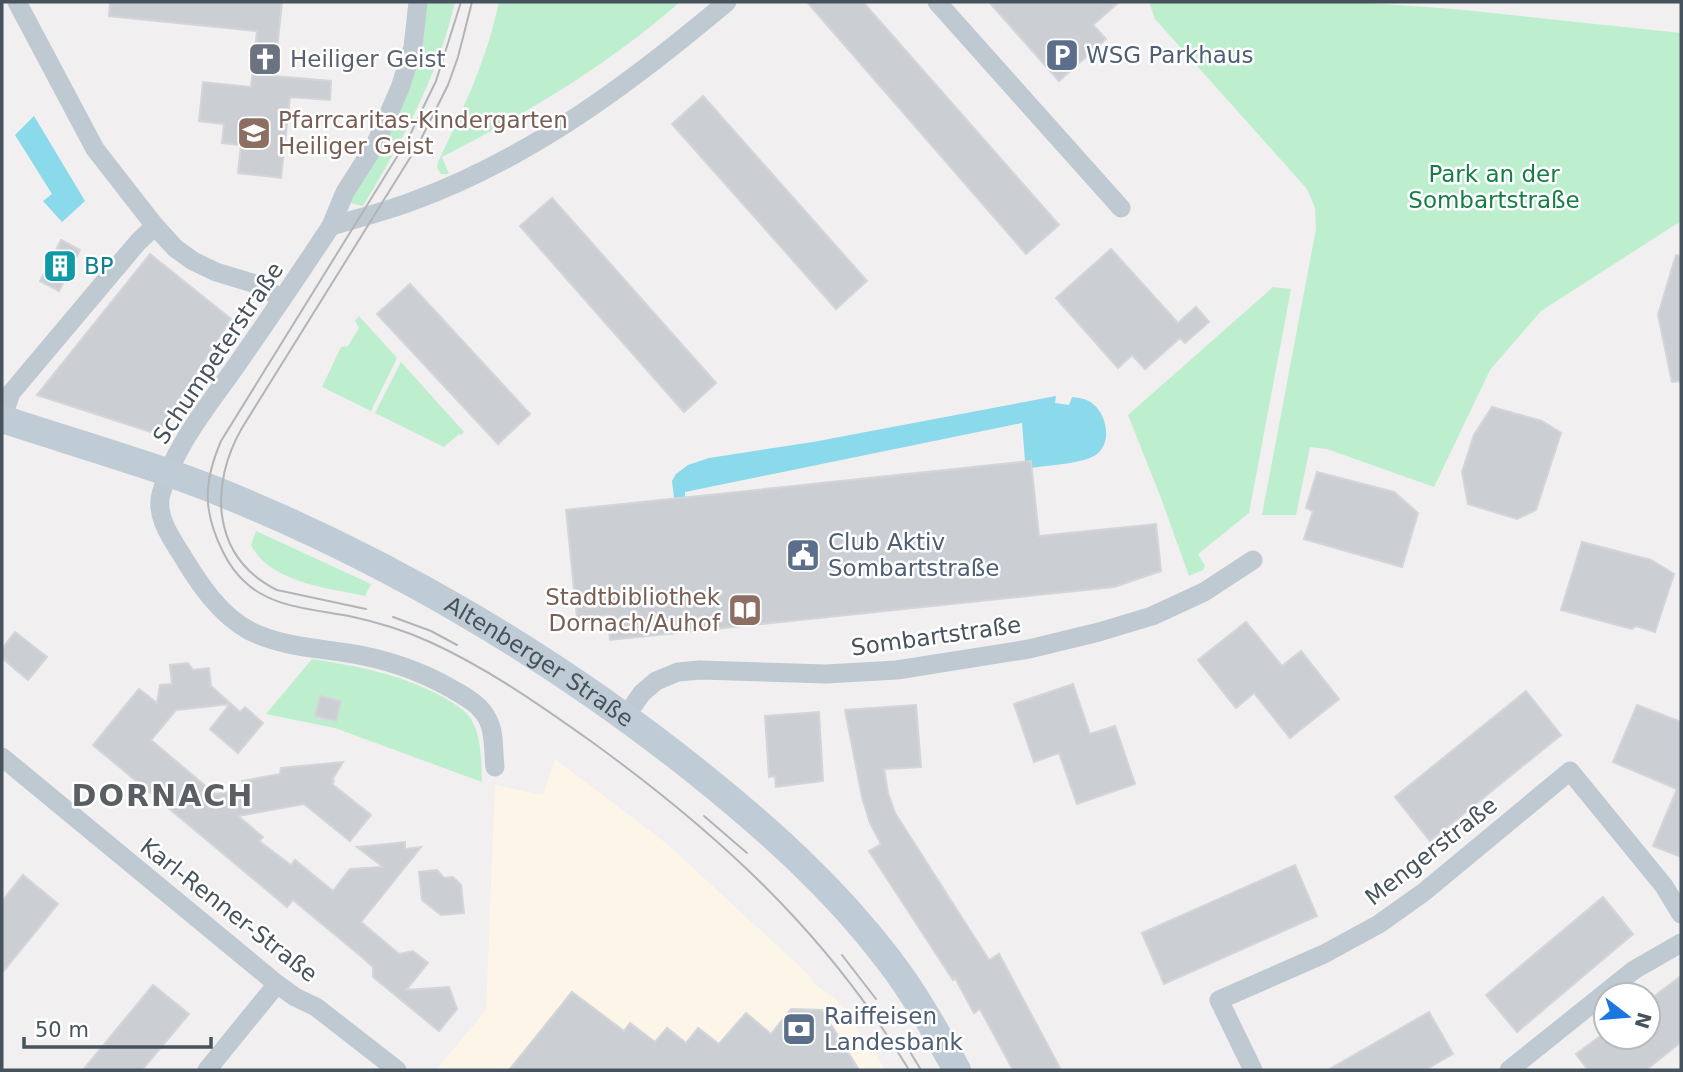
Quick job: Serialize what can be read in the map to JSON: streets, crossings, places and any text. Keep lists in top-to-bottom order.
{
  "streets": {
    "street": [
      "Schumpeterstraße",
      "Sombartstraße",
      "Altenberger Straße",
      "Mengerstraße",
      "Karl-Renner-Straße"
    ]
  },
  "crossings": [
    ["Schumpeterstraße", "Altenberger Straße"],
    ["Sombartstraße", "Altenberger Straße"]
  ],
  "districts": ["DORNACH"],
  "parks": ["Park an der Sombartstraße"],
  "places": {
    "parking": ["WSG Parkhaus"],
    "church": ["Heiliger Geist"],
    "school or university": ["Pfarrcaritas-Kindergarten Heiliger Geist"],
    "building": ["BP"],
    "public building": ["Club Aktiv Sombartstraße"],
    "library": ["Stadtbibliothek Dornach/Auhof"],
    "bank": ["Raiffeisen Landesbank"]
  },
  "scale_bar": "50 m",
  "north": "right"
}
